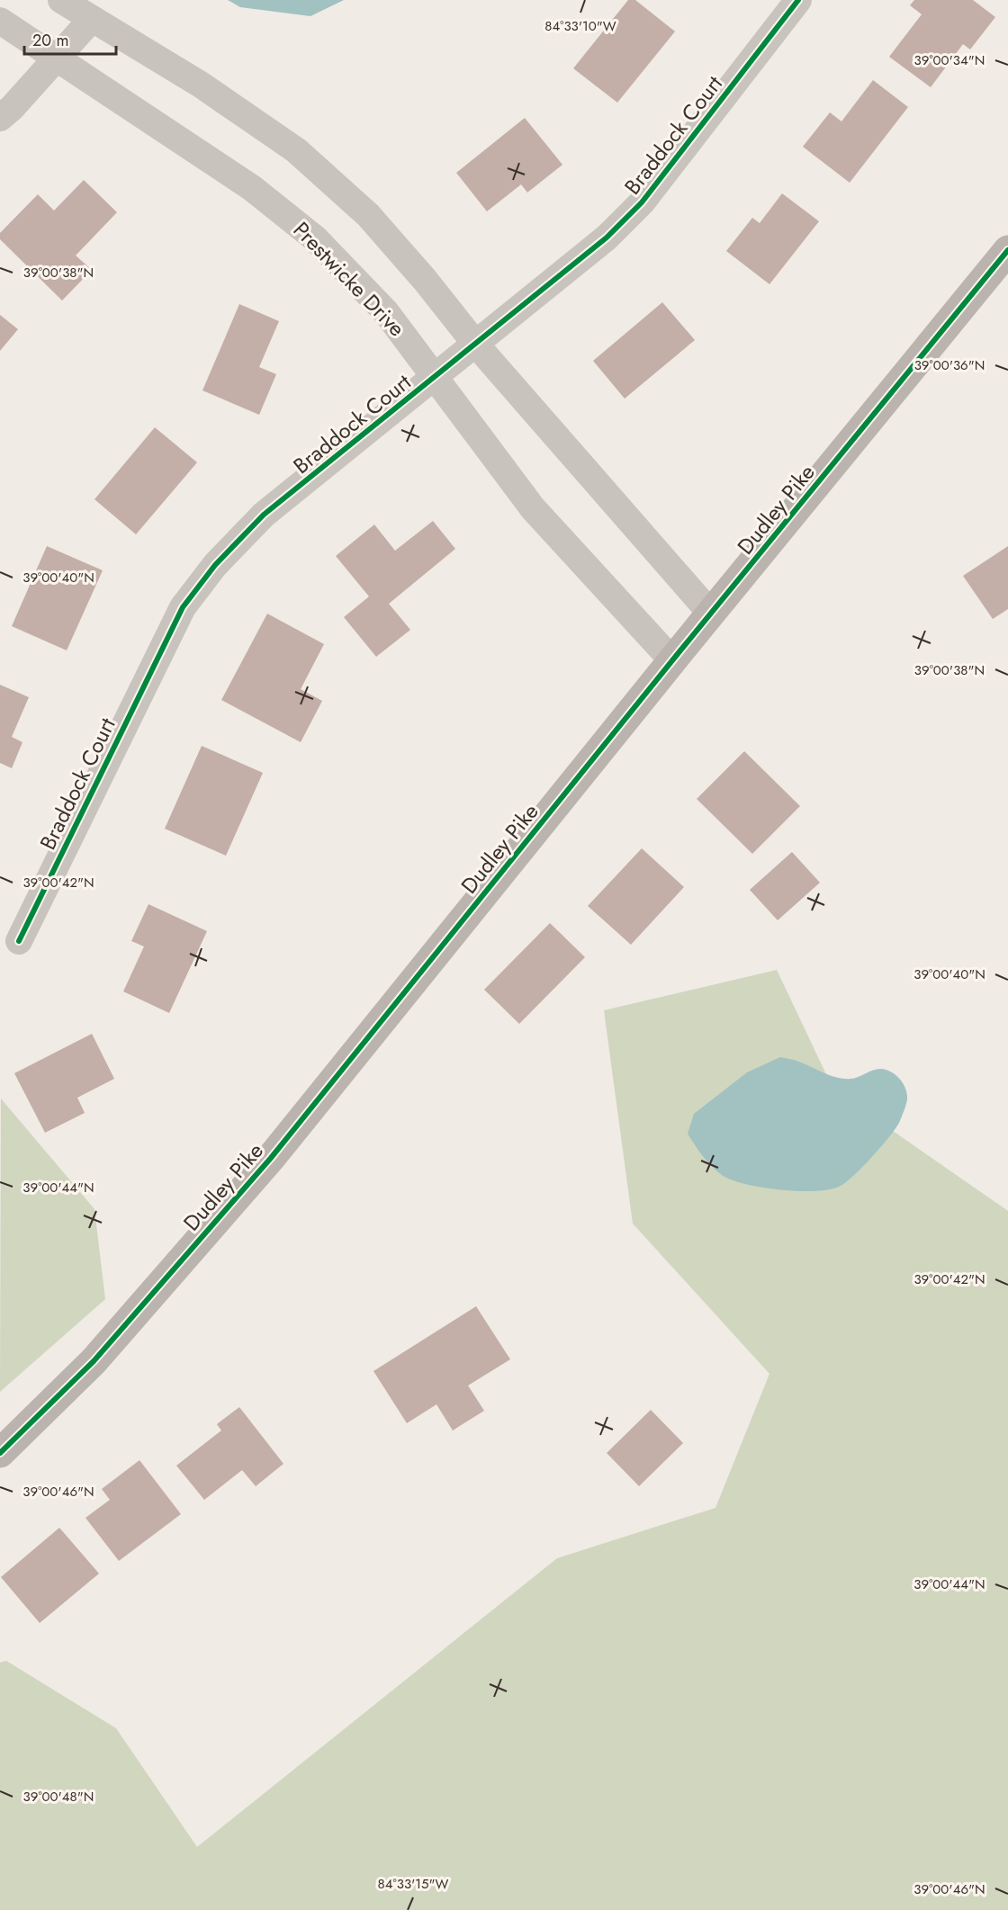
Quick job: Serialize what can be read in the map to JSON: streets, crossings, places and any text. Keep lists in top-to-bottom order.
{
  "streets": {
    "street": ["Braddock Court", "Prestwicke Drive", "Dudley Pike"]
  },
  "crossings": [
    ["Braddock Court", "Prestwicke Drive"],
    ["Prestwicke Drive", "Dudley Pike"]
  ],
  "scale_bar": "20 m",
  "coordinates": [
    "84°33'10\"W",
    "39°00'34\"N",
    "39°00'38\"N",
    "39°00'36\"N",
    "39°00'40\"N",
    "39°00'42\"N",
    "39°00'44\"N",
    "39°00'46\"N",
    "39°00'48\"N",
    "84°33'15\"W"
  ]
}
